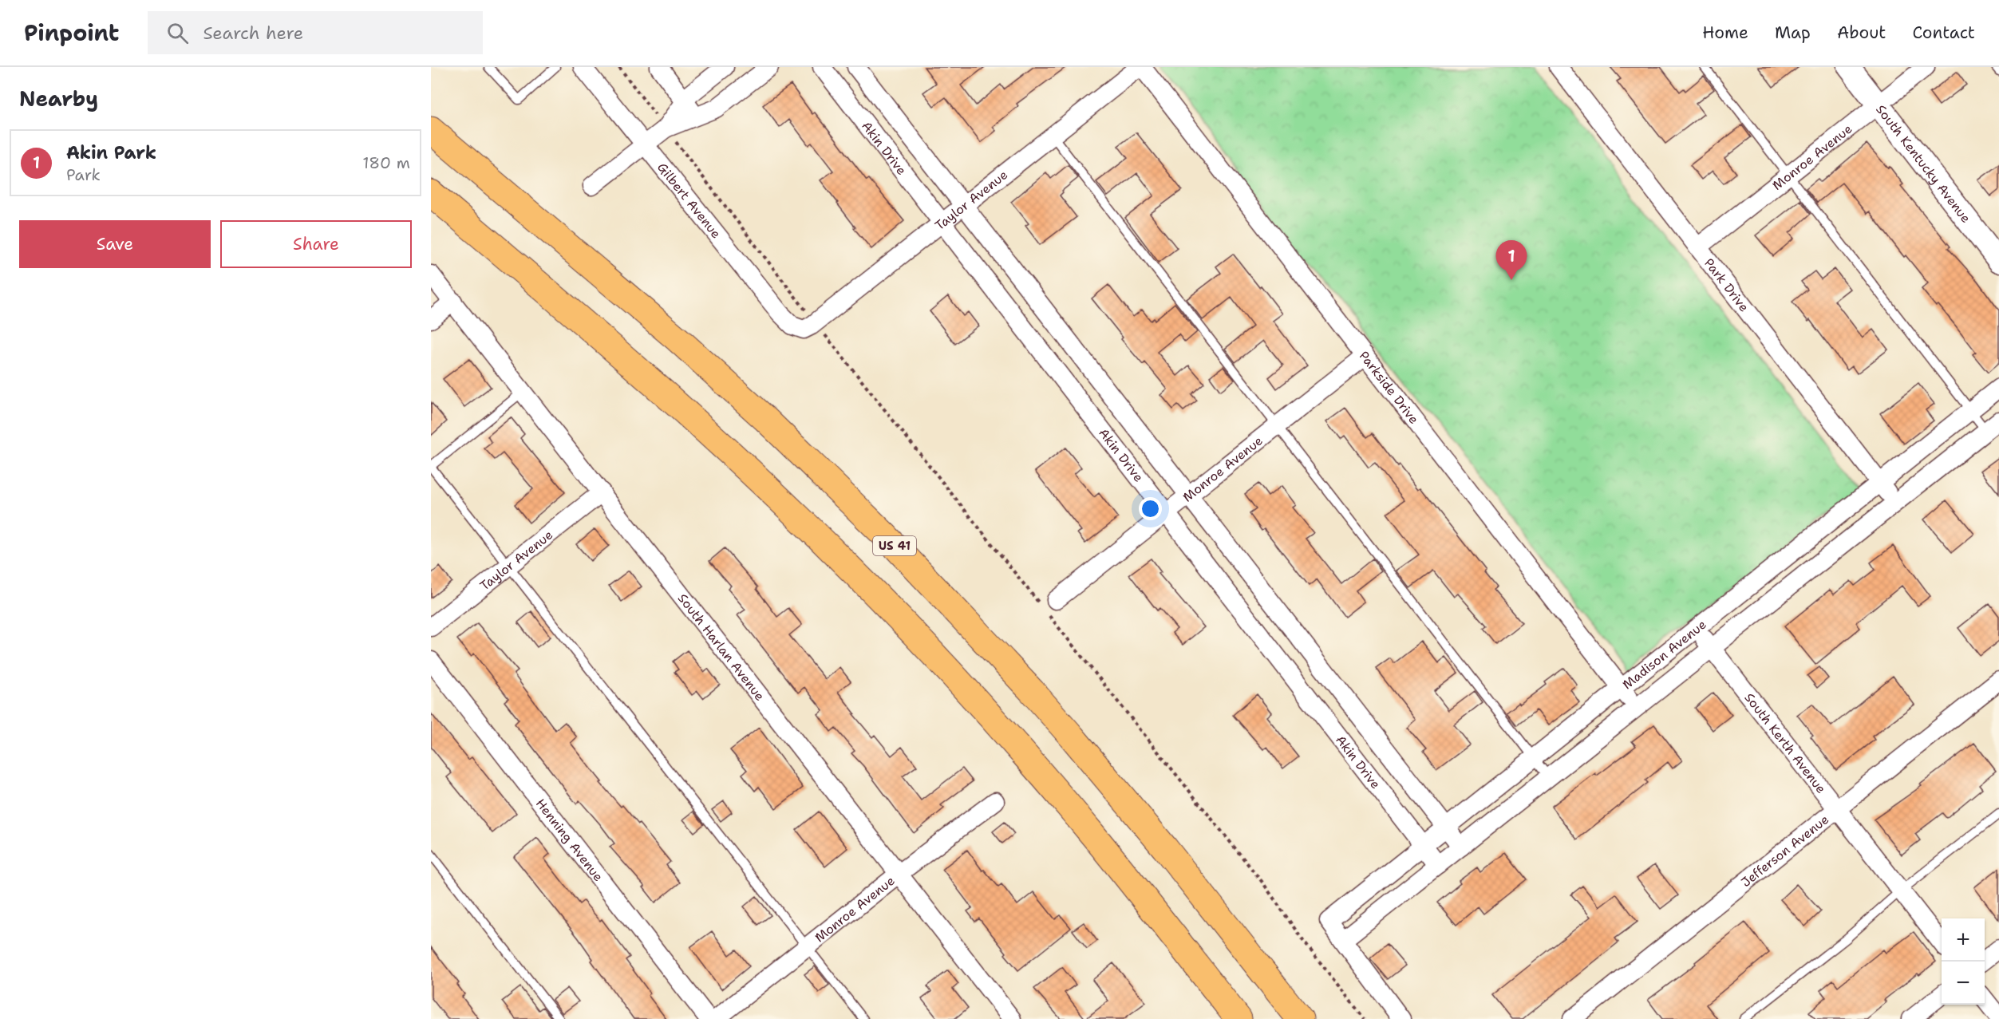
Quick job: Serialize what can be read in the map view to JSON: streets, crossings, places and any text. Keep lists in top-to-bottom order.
{
  "streets": {
    "highway": ["US 41"],
    "street": [
      "Akin Drive",
      "Monroe Avenue",
      "South Kentucky Avenue",
      "Taylor Avenue",
      "Gilbert Avenue",
      "Park Drive",
      "Parkside Drive",
      "South Harlan Avenue",
      "Madison Avenue",
      "South Kerth Avenue",
      "Henning Avenue",
      "Jefferson Avenue"
    ]
  },
  "crossings": [
    ["Akin Drive", "Monroe Avenue"],
    ["Akin Drive", "Taylor Avenue"],
    ["Akin Drive", "Madison Avenue"],
    ["Monroe Avenue", "South Kentucky Avenue"],
    ["Monroe Avenue", "Park Drive"],
    ["Monroe Avenue", "Parkside Drive"],
    ["Monroe Avenue", "South Harlan Avenue"],
    ["Taylor Avenue", "Gilbert Avenue"],
    ["Taylor Avenue", "Parkside Drive"],
    ["Taylor Avenue", "South Harlan Avenue"],
    ["Park Drive", "Madison Avenue"],
    ["Parkside Drive", "Madison Avenue"],
    ["Madison Avenue", "South Kerth Avenue"],
    ["South Kerth Avenue", "Jefferson Avenue"]
  ],
  "page": {
    "header": "Pinpoint",
    "search": "Search here",
    "nav": [
      "Home",
      "Map",
      "About",
      "Contact"
    ],
    "heading": "Nearby",
    "list": [
      {
        "mark": "1",
        "name": "Akin Park",
        "note": "Park",
        "value": "180 m"
      }
    ],
    "buttons": ["Save", "Share"],
    "pins": "1",
    "map_buttons": ["+", "−"]
  }
}
